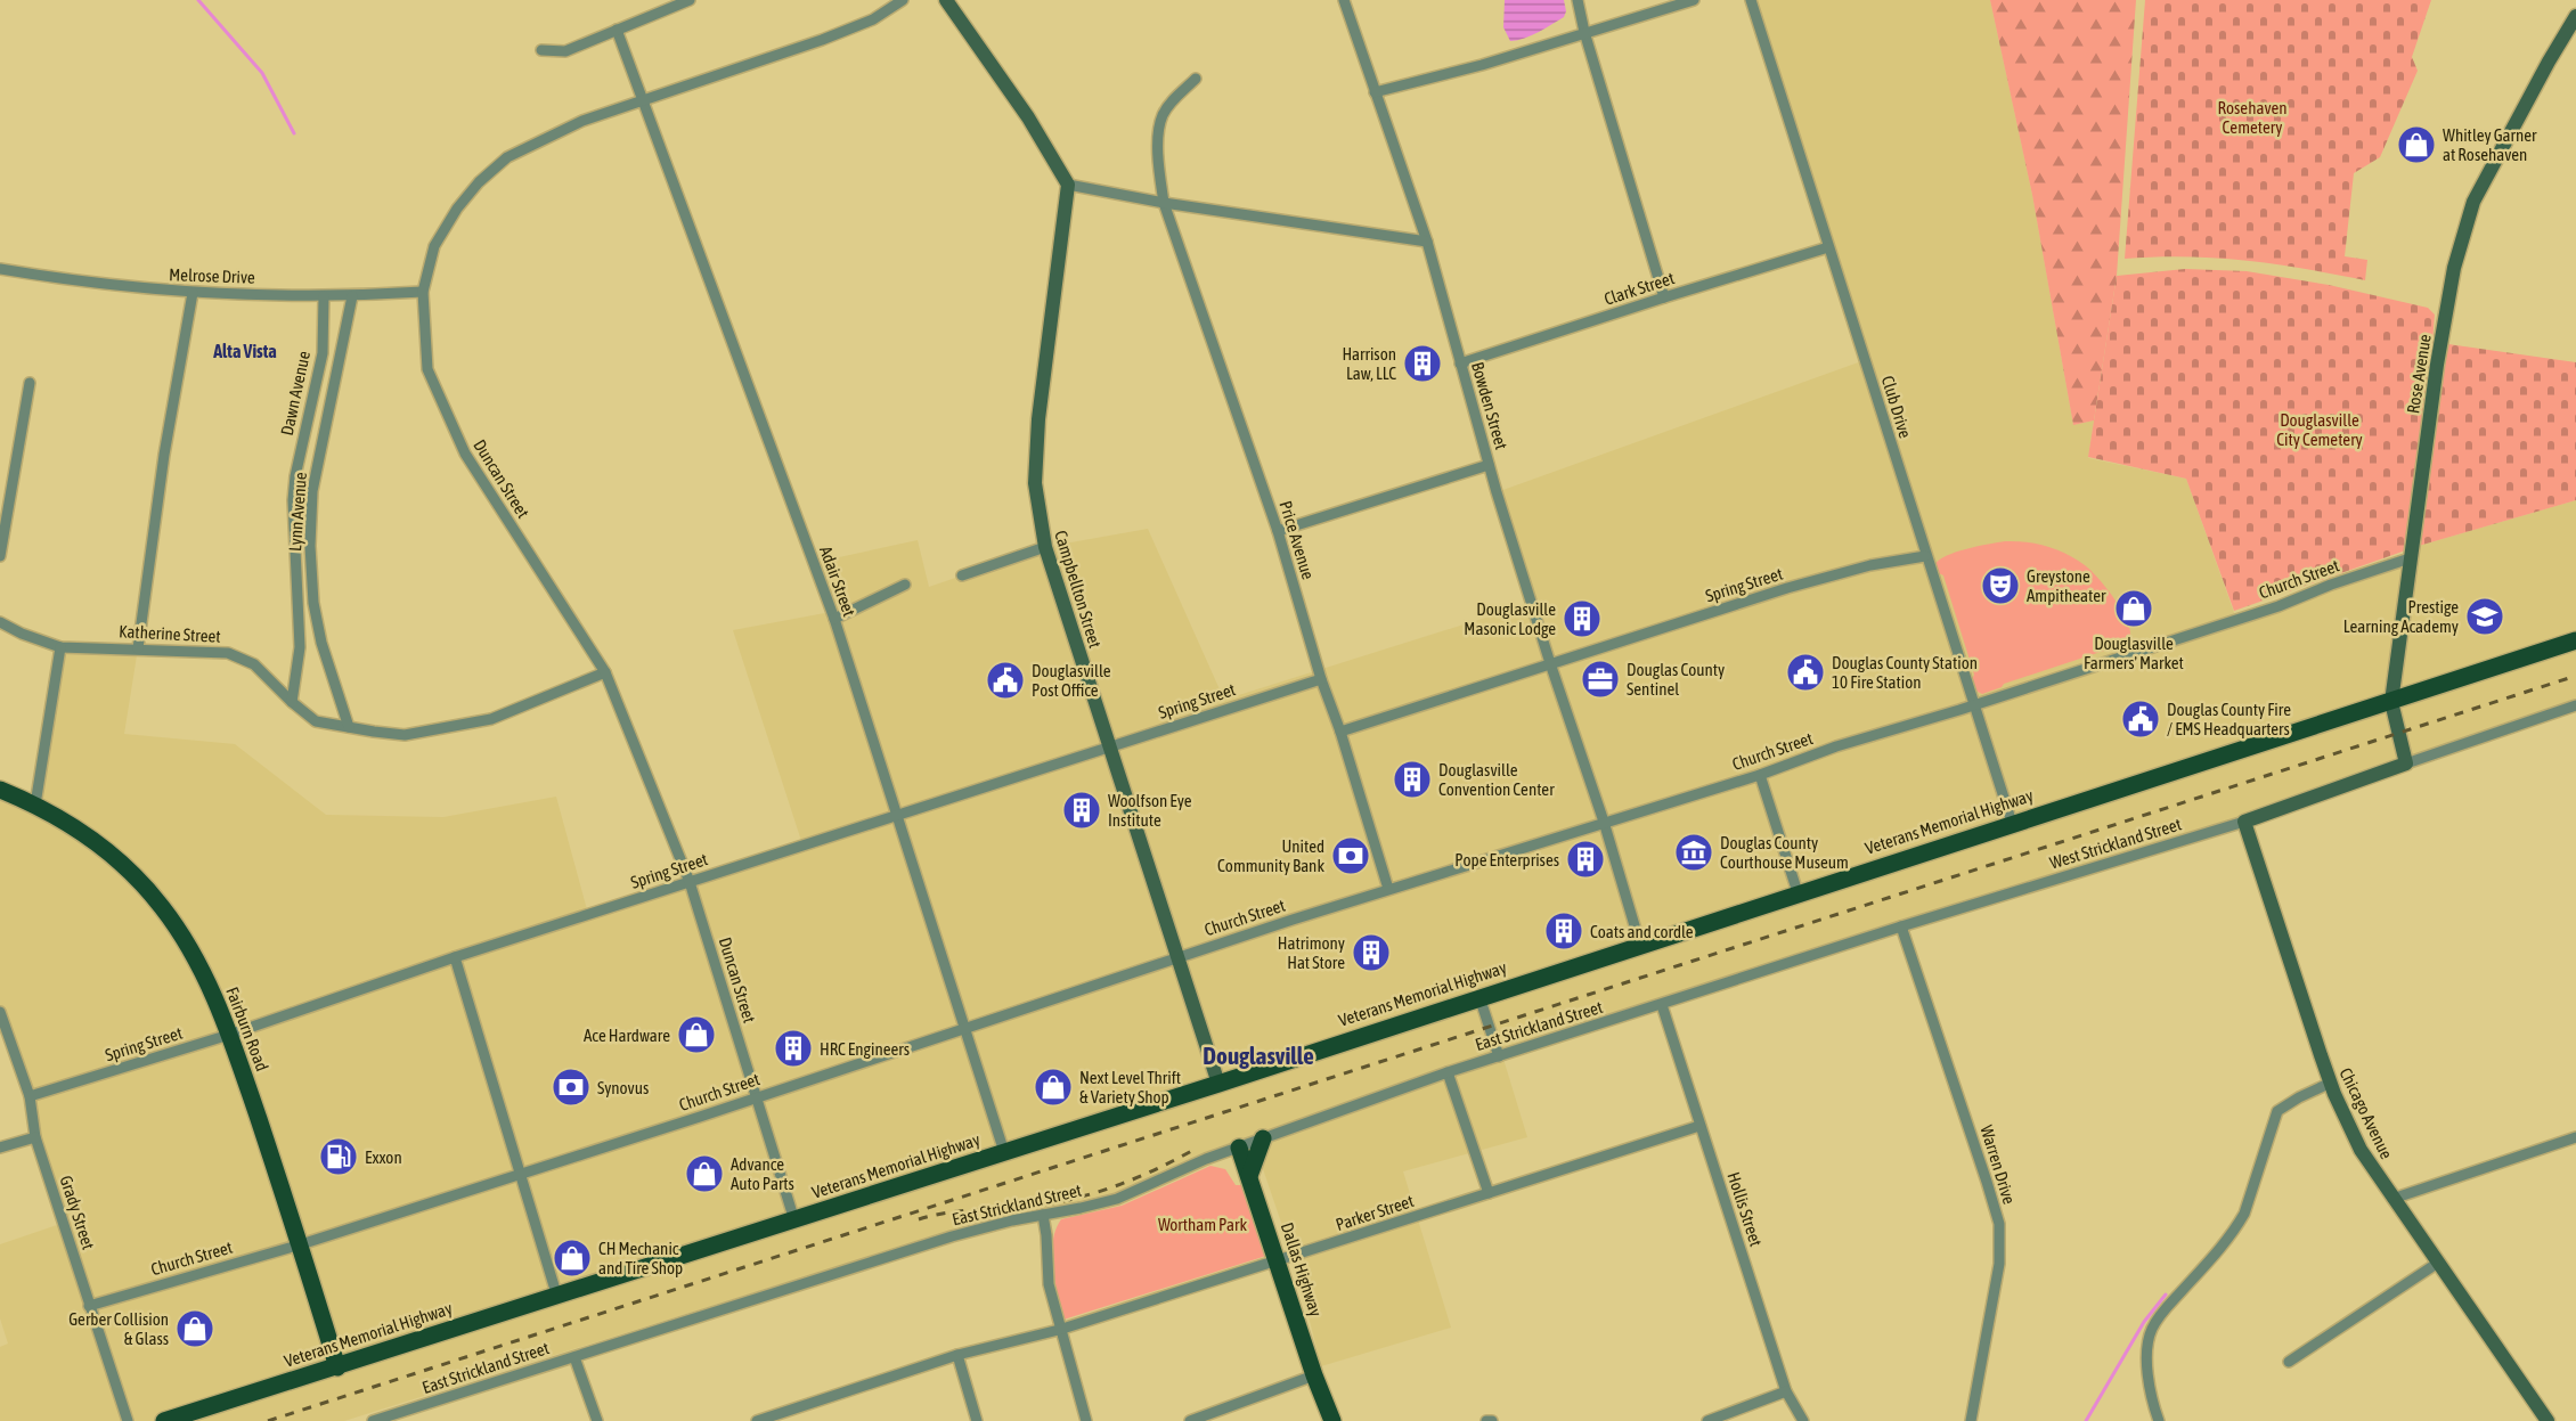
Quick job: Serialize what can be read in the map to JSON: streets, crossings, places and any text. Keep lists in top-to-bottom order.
{
  "streets": {
    "main road": ["Veterans Memorial Highway", "Fairburn Road", "Dallas Highway"],
    "street": [
      "Melrose Drive",
      "Clark Street",
      "Rose Avenue",
      "Dawn Avenue",
      "Bowden Street",
      "Club Drive",
      "Duncan Street",
      "Lynn Avenue",
      "Price Avenue",
      "Church Street",
      "Adair Street",
      "Spring Street",
      "Campbellton Street",
      "Katherine Street",
      "West Strickland Street",
      "East Strickland Street",
      "Chicago Avenue",
      "Warren Drive",
      "Hollis Street",
      "Grady Street",
      "Parker Street"
    ]
  },
  "crossings": [
    ["Melrose Drive", "Dawn Avenue"],
    ["Melrose Drive", "Duncan Street"],
    ["Melrose Drive", "Lynn Avenue"],
    ["Clark Street", "Bowden Street"],
    ["Clark Street", "Club Drive"],
    ["Rose Avenue", "Church Street"],
    ["Rose Avenue", "Veterans Memorial Highway"],
    ["Rose Avenue", "West Strickland Street"],
    ["Dawn Avenue", "Katherine Street"],
    ["Bowden Street", "Church Street"],
    ["Bowden Street", "Spring Street"],
    ["Bowden Street", "Veterans Memorial Highway"],
    ["Club Drive", "Church Street"],
    ["Club Drive", "Spring Street"],
    ["Club Drive", "Veterans Memorial Highway"],
    ["Duncan Street", "Church Street"],
    ["Duncan Street", "Adair Street"],
    ["Duncan Street", "Spring Street"],
    ["Duncan Street", "Katherine Street"],
    ["Duncan Street", "Veterans Memorial Highway"],
    ["Lynn Avenue", "Katherine Street"],
    ["Price Avenue", "Church Street"],
    ["Price Avenue", "Spring Street"],
    ["Church Street", "Adair Street"],
    ["Church Street", "Campbellton Street"],
    ["Church Street", "Fairburn Road"],
    ["Church Street", "Grady Street"],
    ["Adair Street", "Spring Street"],
    ["Adair Street", "Veterans Memorial Highway"],
    ["Spring Street", "Campbellton Street"],
    ["Spring Street", "Fairburn Road"],
    ["Spring Street", "Grady Street"],
    ["Campbellton Street", "Veterans Memorial Highway"],
    ["Veterans Memorial Highway", "Fairburn Road"],
    ["West Strickland Street", "East Strickland Street"],
    ["West Strickland Street", "Chicago Avenue"],
    ["West Strickland Street", "Warren Drive"],
    ["West Strickland Street", "Hollis Street"],
    ["East Strickland Street", "Hollis Street"],
    ["East Strickland Street", "Dallas Highway"],
    ["Hollis Street", "Parker Street"],
    ["Parker Street", "Dallas Highway"]
  ],
  "districts": ["Alta Vista", "Douglasville"],
  "parks": ["Rosehaven Cemetery", "Douglasville City Cemetery", "Wortham Park"],
  "places": {
    "shop": [
      "Whitley Garner at Rosehaven",
      "Douglasville Farmers' Market",
      "Ace Hardware",
      "Next Level Thrift & Variety Shop",
      "Advance Auto Parts",
      "CH Mechanic and Tire Shop",
      "Gerber Collision & Glass"
    ],
    "building": [
      "Harrison Law, LLC",
      "Douglasville Masonic Lodge",
      "Douglasville Convention Center",
      "Woolfson Eye Institute",
      "Pope Enterprises",
      "Coats and cordle",
      "Hatrimony Hat Store",
      "HRC Engineers"
    ],
    "theatre": ["Greystone Ampitheater"],
    "school or university": ["Prestige Learning Academy"],
    "public building": ["Douglas County Station 10 Fire Station", "Douglasville Post Office", "Douglas County Fire / EMS Headquarters"],
    "office": ["Douglas County Sentinel"],
    "museum": ["Douglas County Courthouse Museum"],
    "bank": ["United Community Bank", "Synovus"],
    "fuel station": ["Exxon"]
  }
}
